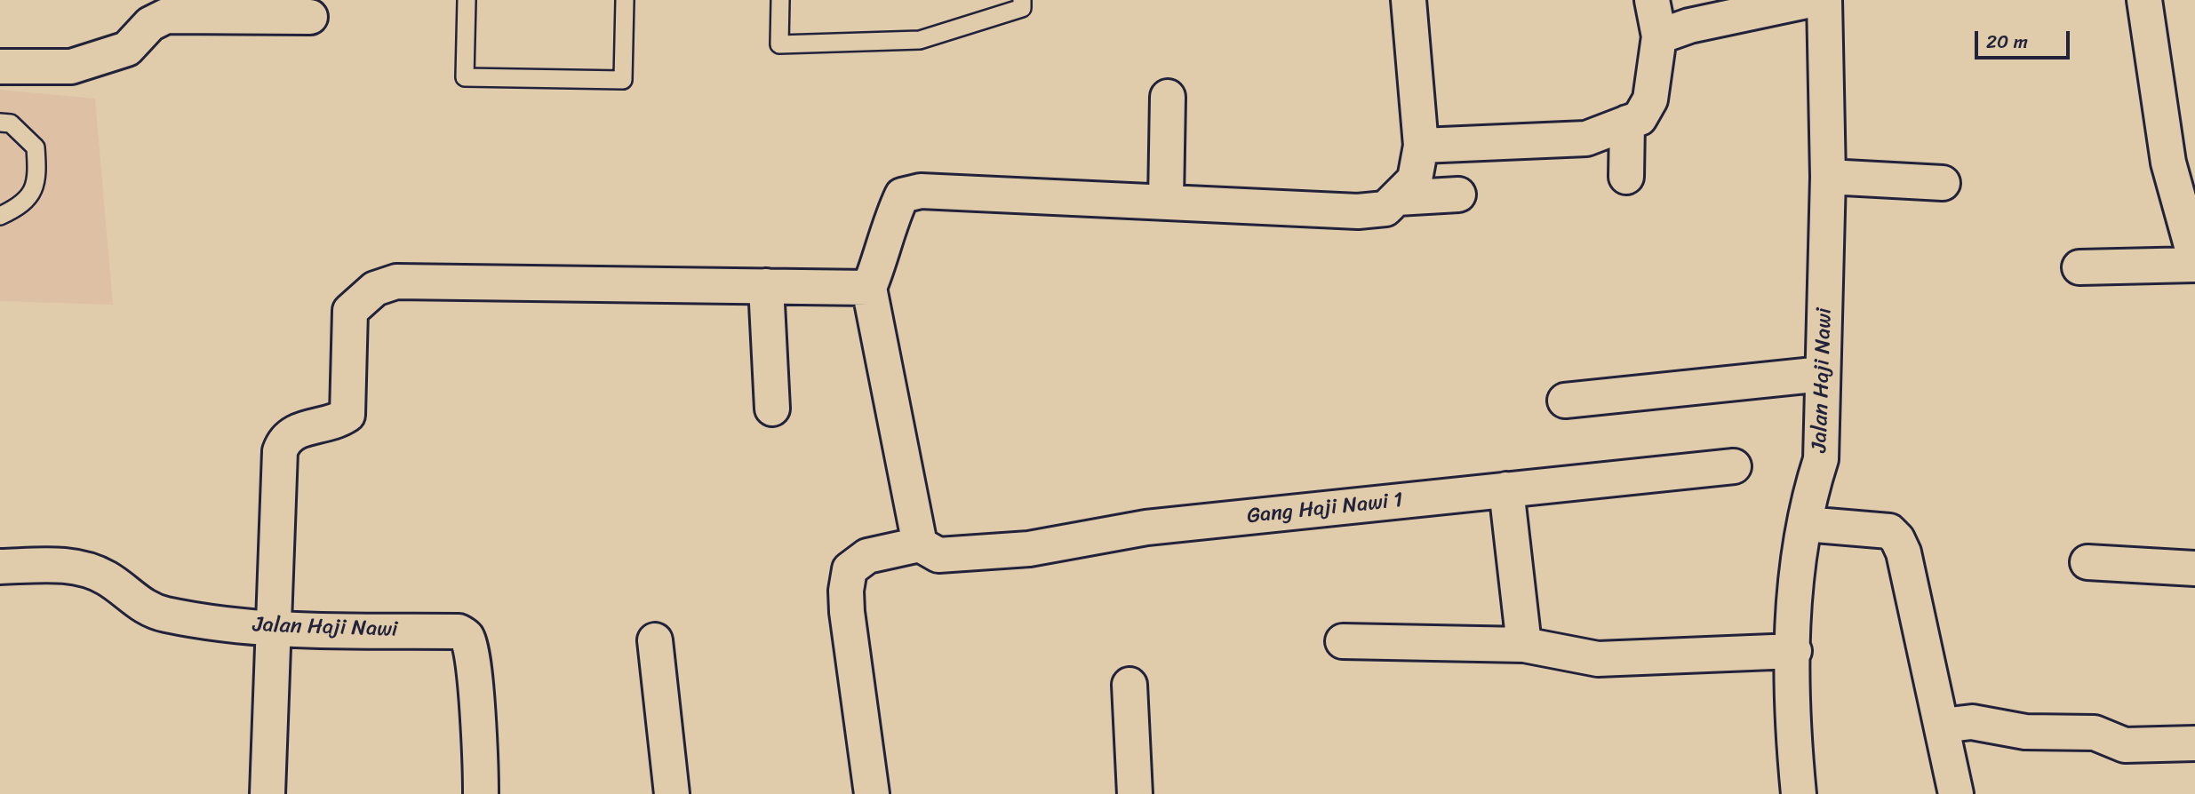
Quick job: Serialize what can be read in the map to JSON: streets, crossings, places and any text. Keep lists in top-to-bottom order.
{
  "streets": {
    "street": ["Jalan Haji Nawi", "Gang Haji Nawi 1"]
  },
  "scale_bar": "20 m"
}
